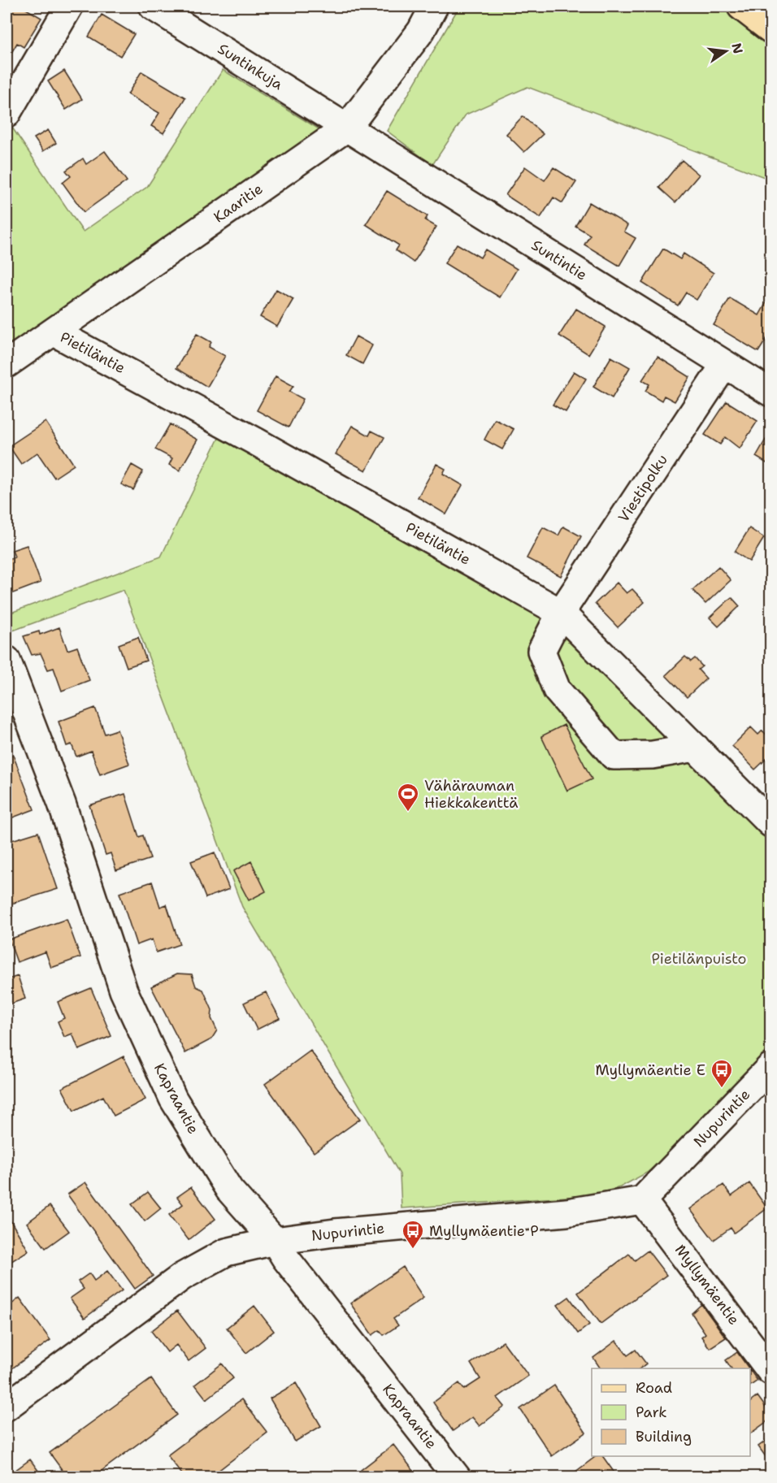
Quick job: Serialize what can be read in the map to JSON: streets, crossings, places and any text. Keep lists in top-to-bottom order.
{
  "streets": {
    "street": [
      "Suntinkuja",
      "Kaaritie",
      "Suntintie",
      "Pietiläntie",
      "Viestipolku",
      "Kapraantie",
      "Nupurintie",
      "Myllymäentie"
    ]
  },
  "crossings": [
    ["Suntinkuja", "Kaaritie"],
    ["Suntinkuja", "Suntintie"],
    ["Kaaritie", "Suntintie"],
    ["Kaaritie", "Pietiläntie"],
    ["Suntintie", "Viestipolku"],
    ["Pietiläntie", "Viestipolku"],
    ["Kapraantie", "Nupurintie"],
    ["Nupurintie", "Myllymäentie"]
  ],
  "parks": ["Pietilänpuisto"],
  "places": {
    "sports": ["Vähärauman Hiekkakenttä"],
    "bus stop": ["Myllymäentie E", "Myllymäentie P"]
  },
  "legend": ["Road", "Park", "Building"],
  "north": "right"
}
